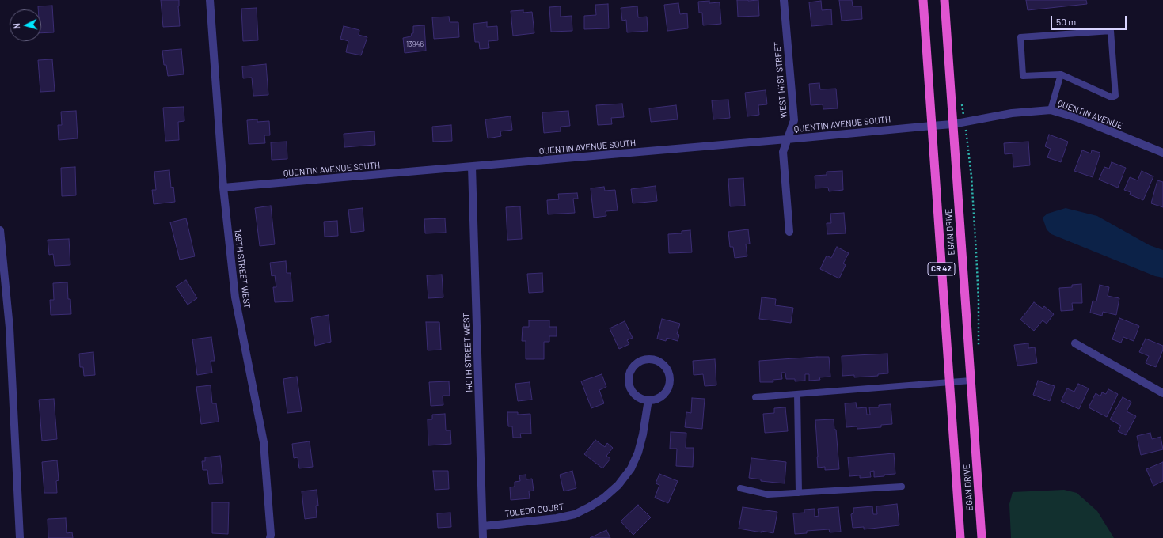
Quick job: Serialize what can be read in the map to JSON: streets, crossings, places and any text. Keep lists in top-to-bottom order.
{
  "streets": {
    "highway": ["EGAN DRIVE", "CR 42"],
    "street": [
      "WEST 141ST STREET",
      "QUENTIN AVENUE",
      "QUENTIN AVENUE SOUTH",
      "139TH STREET WEST",
      "140TH STREET WEST",
      "TOLEDO COURT"
    ]
  },
  "crossings": [
    ["WEST 141ST STREET", "QUENTIN AVENUE SOUTH"],
    ["QUENTIN AVENUE", "QUENTIN AVENUE SOUTH"],
    ["QUENTIN AVENUE", "EGAN DRIVE"],
    ["QUENTIN AVENUE SOUTH", "EGAN DRIVE"],
    ["QUENTIN AVENUE SOUTH", "139TH STREET WEST"],
    ["QUENTIN AVENUE SOUTH", "140TH STREET WEST"],
    ["140TH STREET WEST", "TOLEDO COURT"]
  ],
  "house_numbers": ["13946"],
  "scale_bar": "50 m",
  "north": "left"
}
